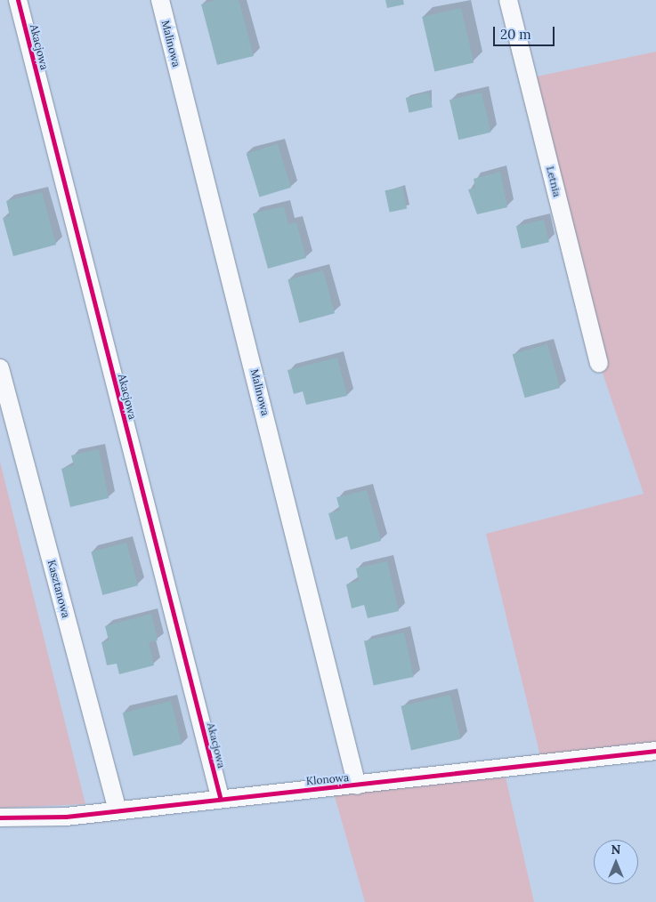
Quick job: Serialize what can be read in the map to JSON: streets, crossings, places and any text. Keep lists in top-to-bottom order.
{
  "streets": {
    "street": [
      "Malinowa",
      "Akacjowa",
      "Letnia",
      "Kasztanowa",
      "Klonowa"
    ]
  },
  "crossings": [
    ["Malinowa", "Klonowa"],
    ["Akacjowa", "Klonowa"],
    ["Kasztanowa", "Klonowa"]
  ],
  "scale_bar": "20 m",
  "north": "top"
}
